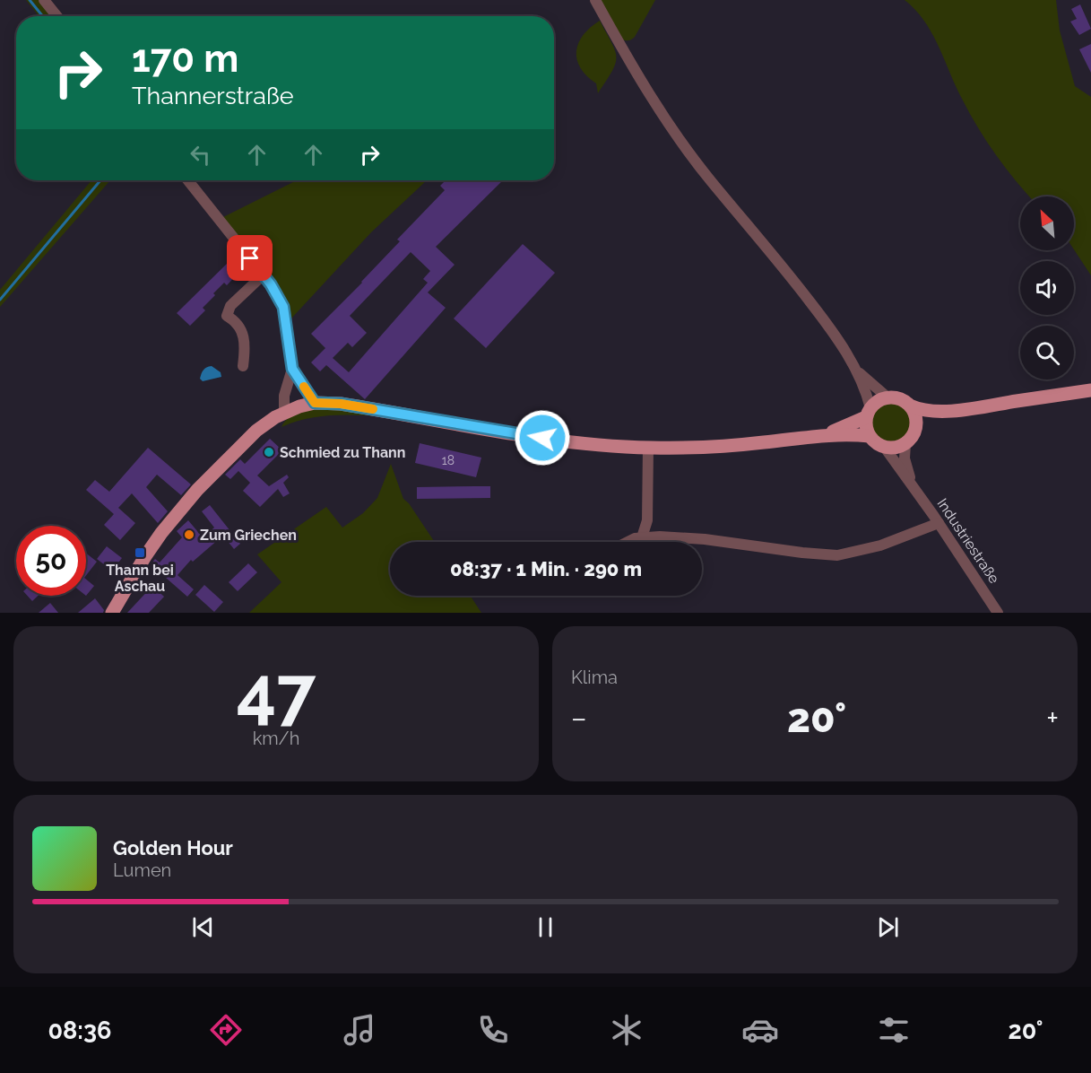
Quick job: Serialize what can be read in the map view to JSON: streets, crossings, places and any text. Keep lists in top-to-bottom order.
{
  "streets": {
    "street": ["Industriestraße"]
  },
  "places": {
    "other": ["Schmied zu Thann", "Zum Griechen"],
    "transit": ["Thann bei Aschau"]
  },
  "house_numbers": ["18"],
  "north": "top left",
  "page": {
    "turn": ["170 m", "Thannerstraße"],
    "limit": "50",
    "trip": "08:37 · 1 Min. · 290 m",
    "tile": [
      ["47", "km/h"],
      "Klima"
    ],
    "heat": ["−", "20°", "+"],
    "song": ["Golden Hour", "Lumen"],
    "tabs": ["08:36", "20°"]
  }
}
